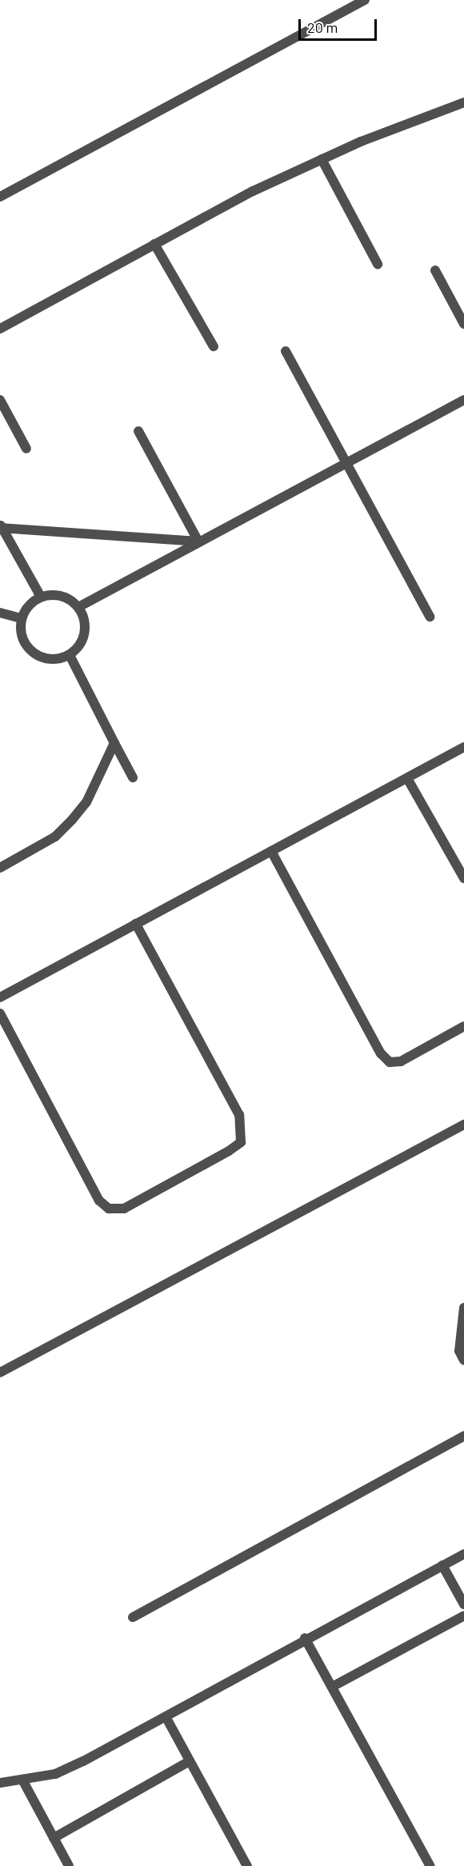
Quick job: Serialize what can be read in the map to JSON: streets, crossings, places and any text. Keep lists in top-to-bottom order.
{
  "scale_bar": "20 m"
}
